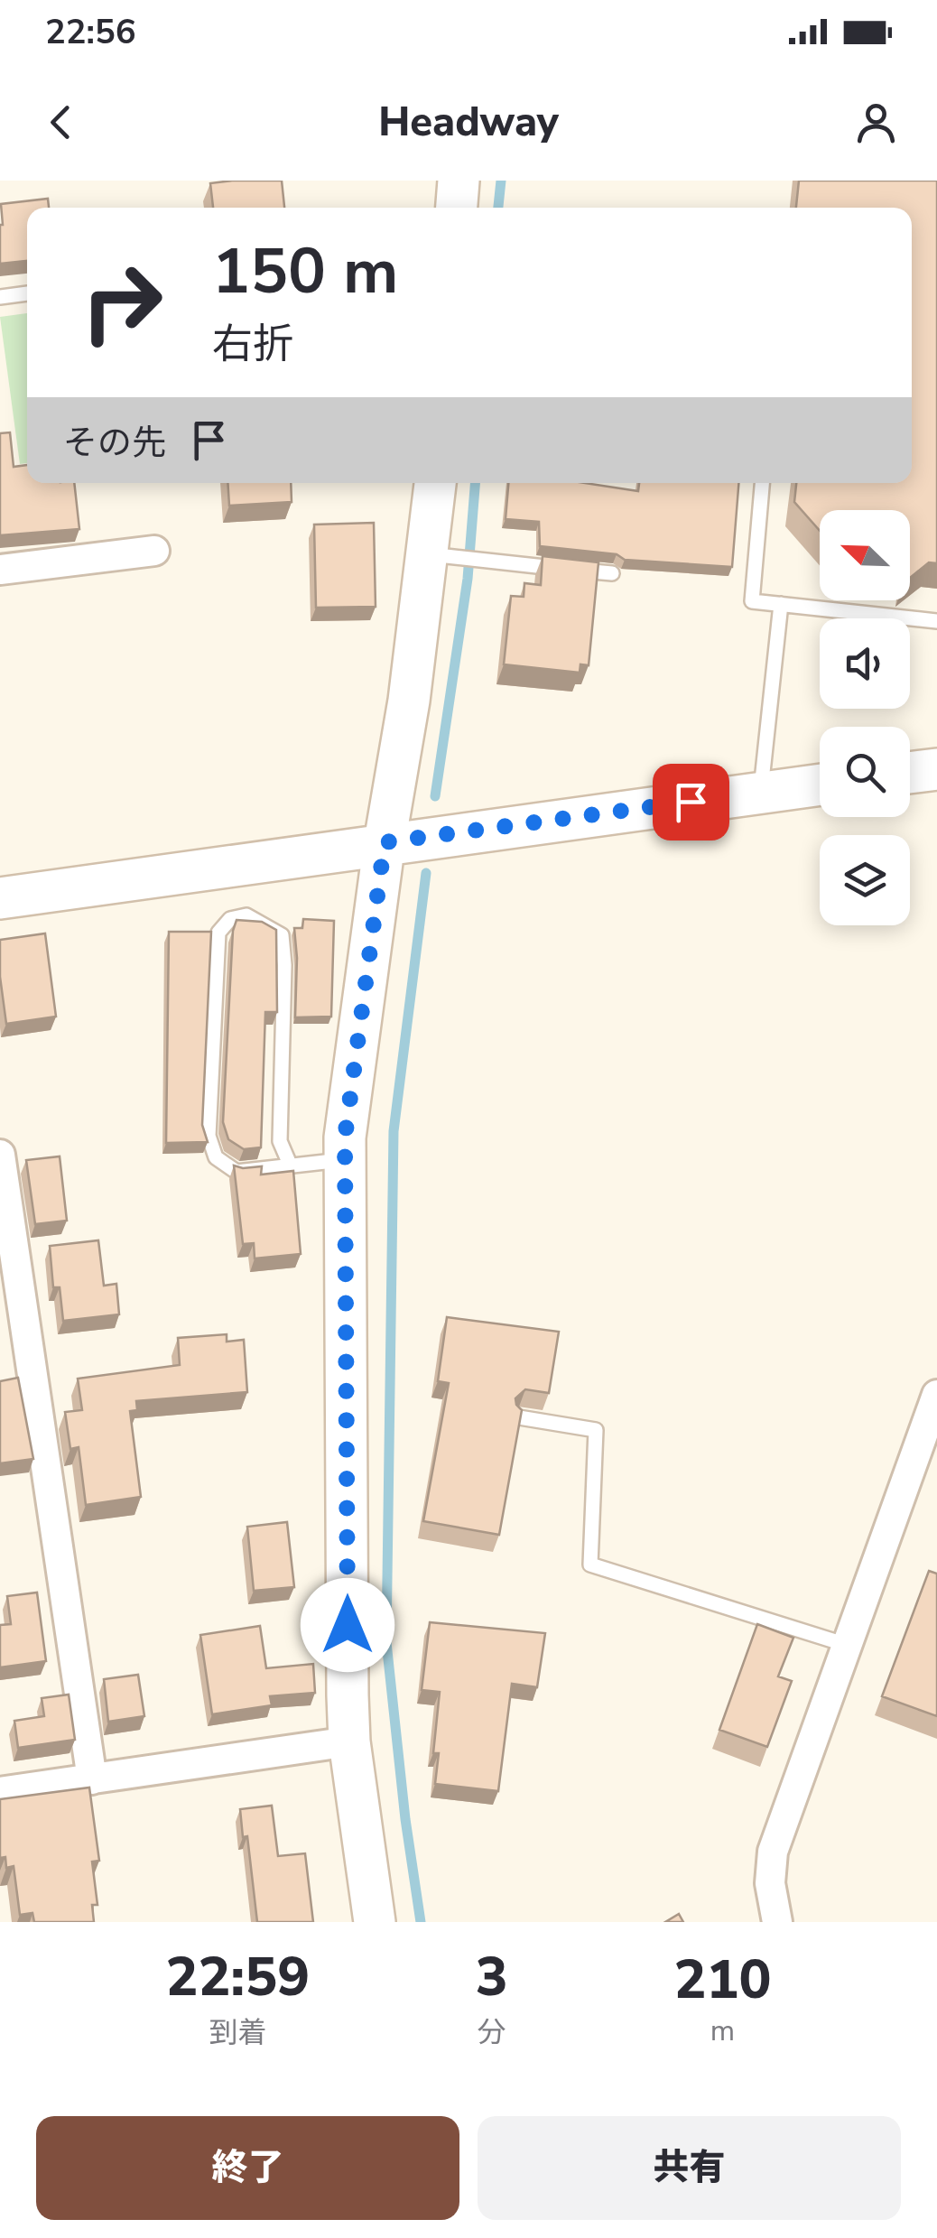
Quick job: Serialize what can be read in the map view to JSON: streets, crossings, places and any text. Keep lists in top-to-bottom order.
{
  "north": "top left",
  "page": {
    "status": "22:56",
    "header": "Headway",
    "turn": ["150 m", "右折"],
    "then": "その先",
    "eta": [
      "22:59",
      "到着",
      "3",
      "分",
      "210",
      "m"
    ],
    "buttons": ["終了", "共有"]
  }
}
